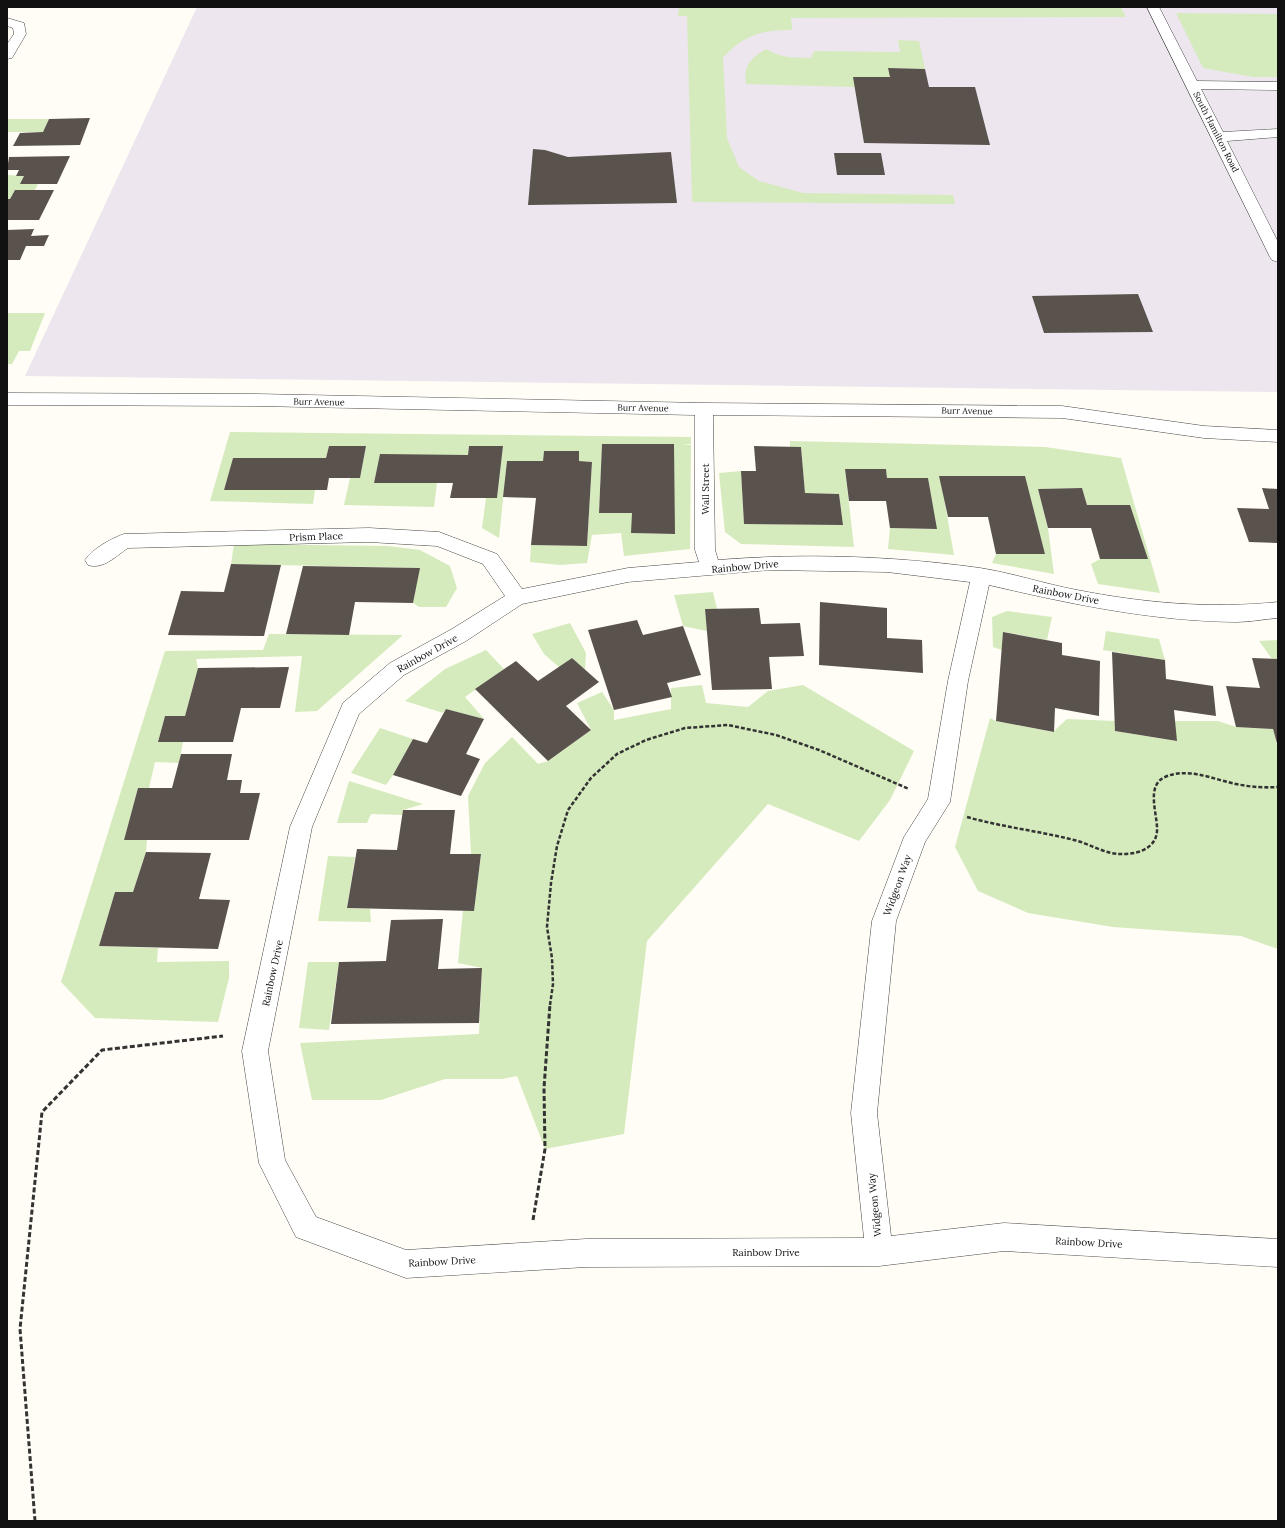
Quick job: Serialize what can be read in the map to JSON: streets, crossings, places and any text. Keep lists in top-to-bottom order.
{
  "streets": {
    "street": [
      "South Hamilton Road",
      "Burr Avenue",
      "Wall Street",
      "Prism Place",
      "Rainbow Drive",
      "Widgeon Way"
    ]
  },
  "crossings": [
    ["Burr Avenue", "Wall Street"],
    ["Wall Street", "Rainbow Drive"],
    ["Prism Place", "Rainbow Drive"],
    ["Rainbow Drive", "Widgeon Way"]
  ]
}
